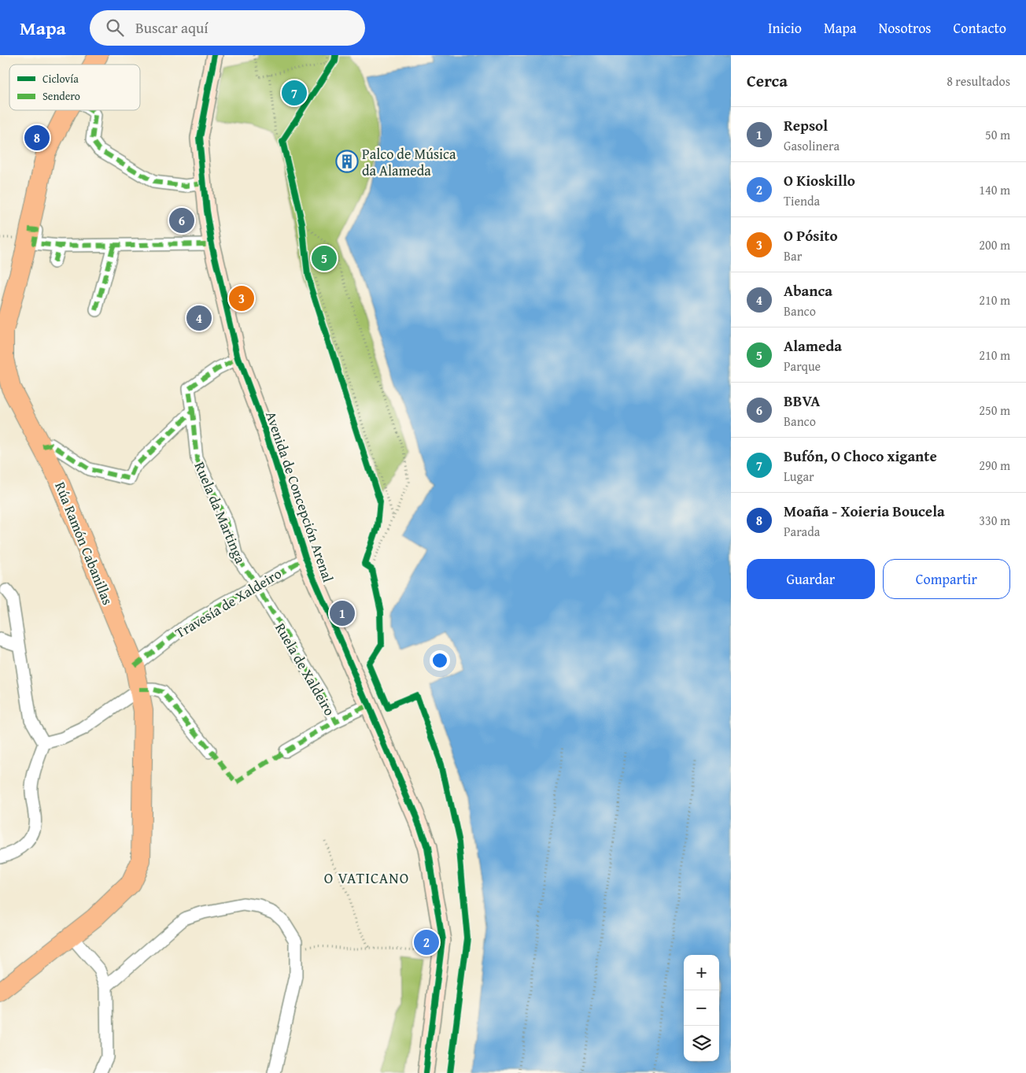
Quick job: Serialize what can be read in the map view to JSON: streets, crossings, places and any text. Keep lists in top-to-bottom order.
{
  "streets": {
    "main road": ["Rúa Ramón Cabanillas"],
    "street": [
      "Avenida de Concepción Arenal",
      "Ruela da Martinga",
      "Travesía de Xaldeiro",
      "Ruela de Xaldeiro"
    ]
  },
  "crossings": [
    ["Avenida de Concepción Arenal", "Ruela da Martinga"],
    ["Avenida de Concepción Arenal", "Travesía de Xaldeiro"],
    ["Avenida de Concepción Arenal", "Ruela de Xaldeiro"],
    ["Ruela da Martinga", "Travesía de Xaldeiro"],
    ["Ruela da Martinga", "Ruela de Xaldeiro"],
    ["Rúa Ramón Cabanillas", "Travesía de Xaldeiro"],
    ["Travesía de Xaldeiro", "Ruela de Xaldeiro"]
  ],
  "districts": ["O VATICANO"],
  "places": {
    "building": ["Palco de Música da Alameda"]
  },
  "legend": ["Ciclovía", "Sendero"],
  "page": {
    "header": "Mapa",
    "search": "Buscar aquí",
    "nav": [
      "Inicio",
      "Mapa",
      "Nosotros",
      "Contacto"
    ],
    "heading": ["Cerca", "8 resultados"],
    "pins": [
      "7",
      "8",
      "6",
      "5",
      "3",
      "4",
      "1",
      "2"
    ],
    "list": [
      {
        "mark": "1",
        "name": "Repsol",
        "note": "Gasolinera",
        "value": "50 m"
      },
      {
        "mark": "2",
        "name": "O Kioskillo",
        "note": "Tienda",
        "value": "140 m"
      },
      {
        "mark": "3",
        "name": "O Pósito",
        "note": "Bar",
        "value": "200 m"
      },
      {
        "mark": "4",
        "name": "Abanca",
        "note": "Banco",
        "value": "210 m"
      },
      {
        "mark": "5",
        "name": "Alameda",
        "note": "Parque",
        "value": "210 m"
      },
      {
        "mark": "6",
        "name": "BBVA",
        "note": "Banco",
        "value": "250 m"
      },
      {
        "mark": "7",
        "name": "Bufón, O Choco xigante",
        "note": "Lugar",
        "value": "290 m"
      },
      {
        "mark": "8",
        "name": "Moaña - Xoieria Boucela",
        "note": "Parada",
        "value": "330 m"
      }
    ],
    "buttons": ["Guardar", "Compartir"],
    "map_buttons": ["+", "−"]
  }
}
